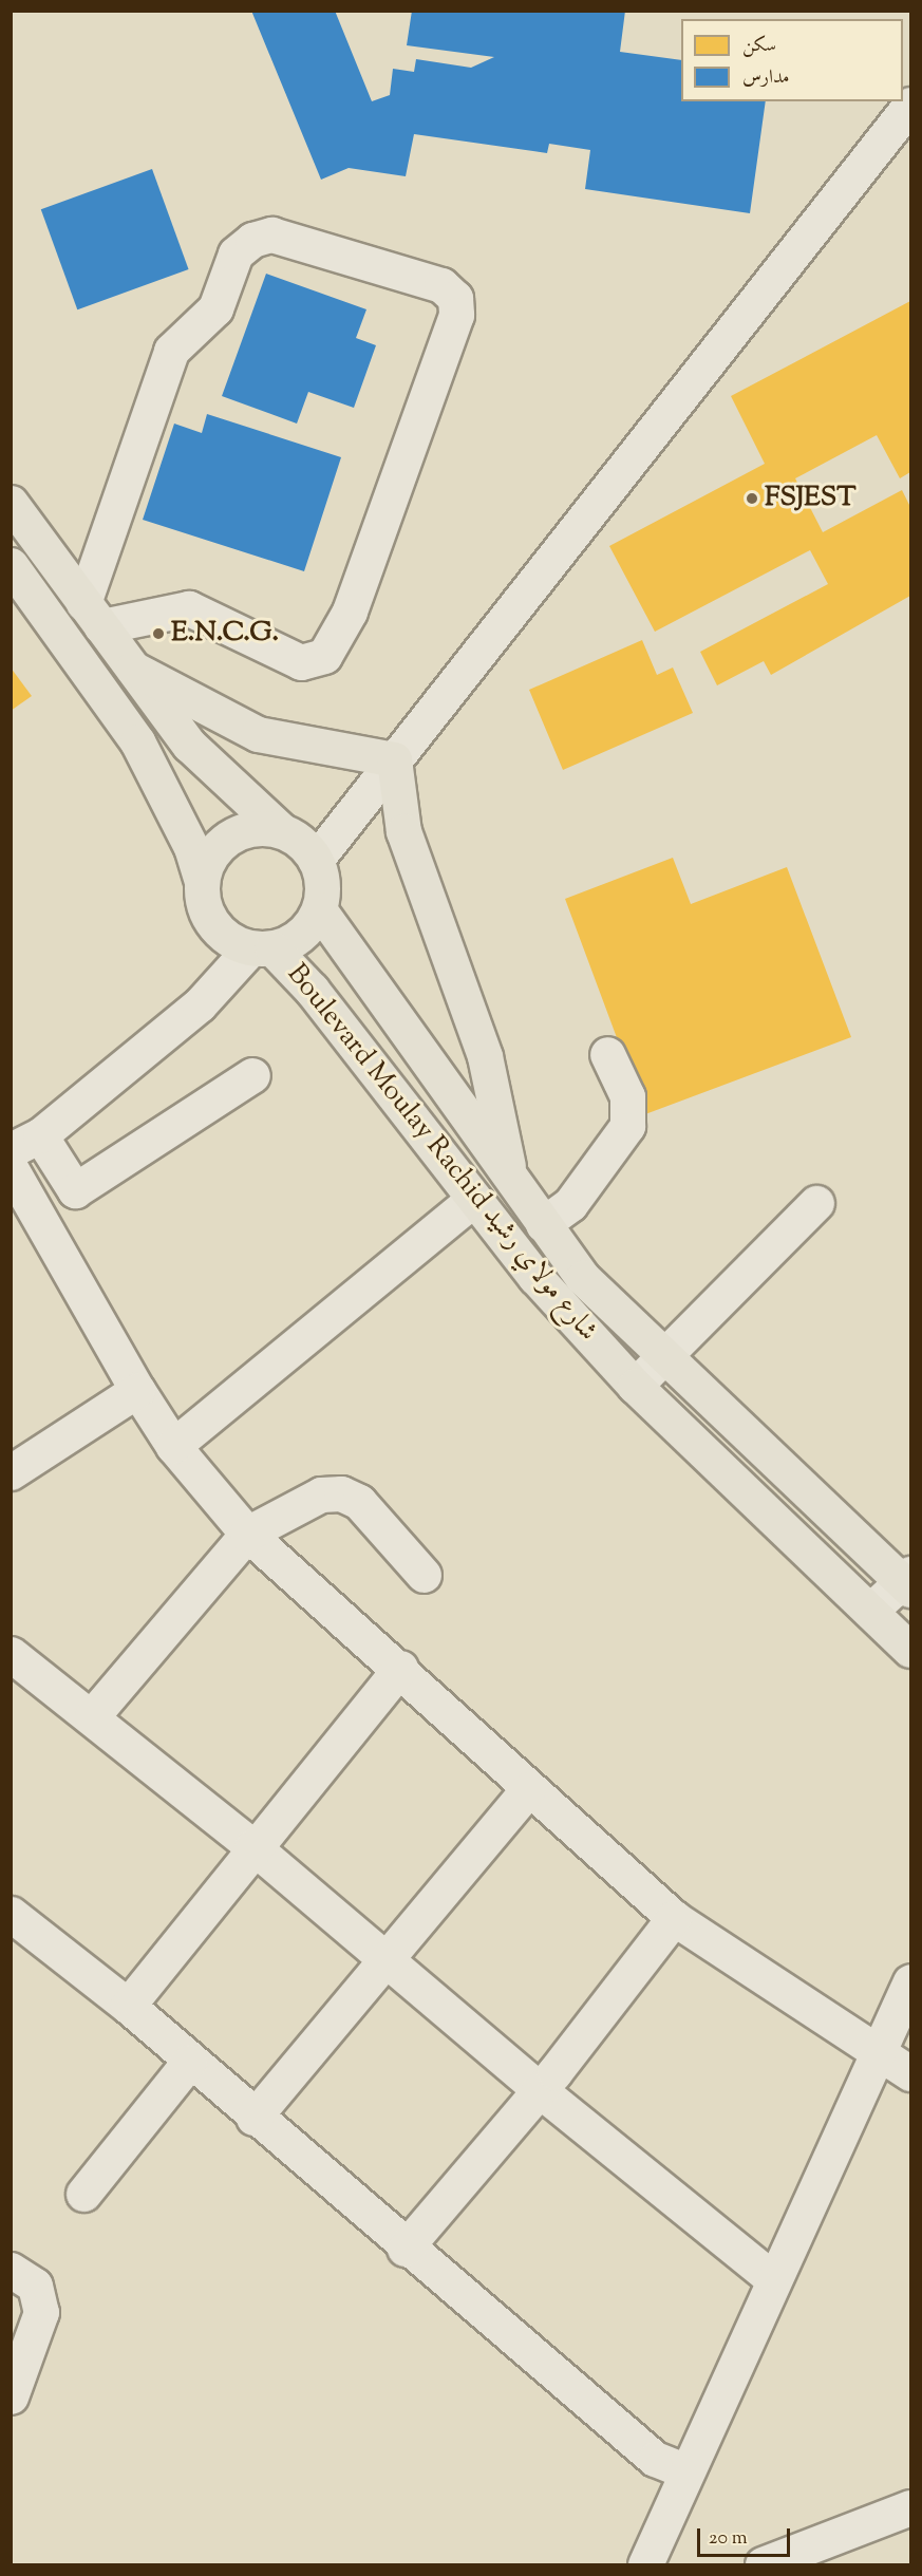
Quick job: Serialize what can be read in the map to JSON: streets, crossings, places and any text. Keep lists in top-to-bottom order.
{
  "streets": {
    "main road": ["Boulevard Moulay Rachid شارع مولاي رشيد"]
  },
  "places": ["FSJEST", "E.N.C.G."],
  "legend": ["سكن", "مدارس"],
  "scale_bar": "20 m"
}
